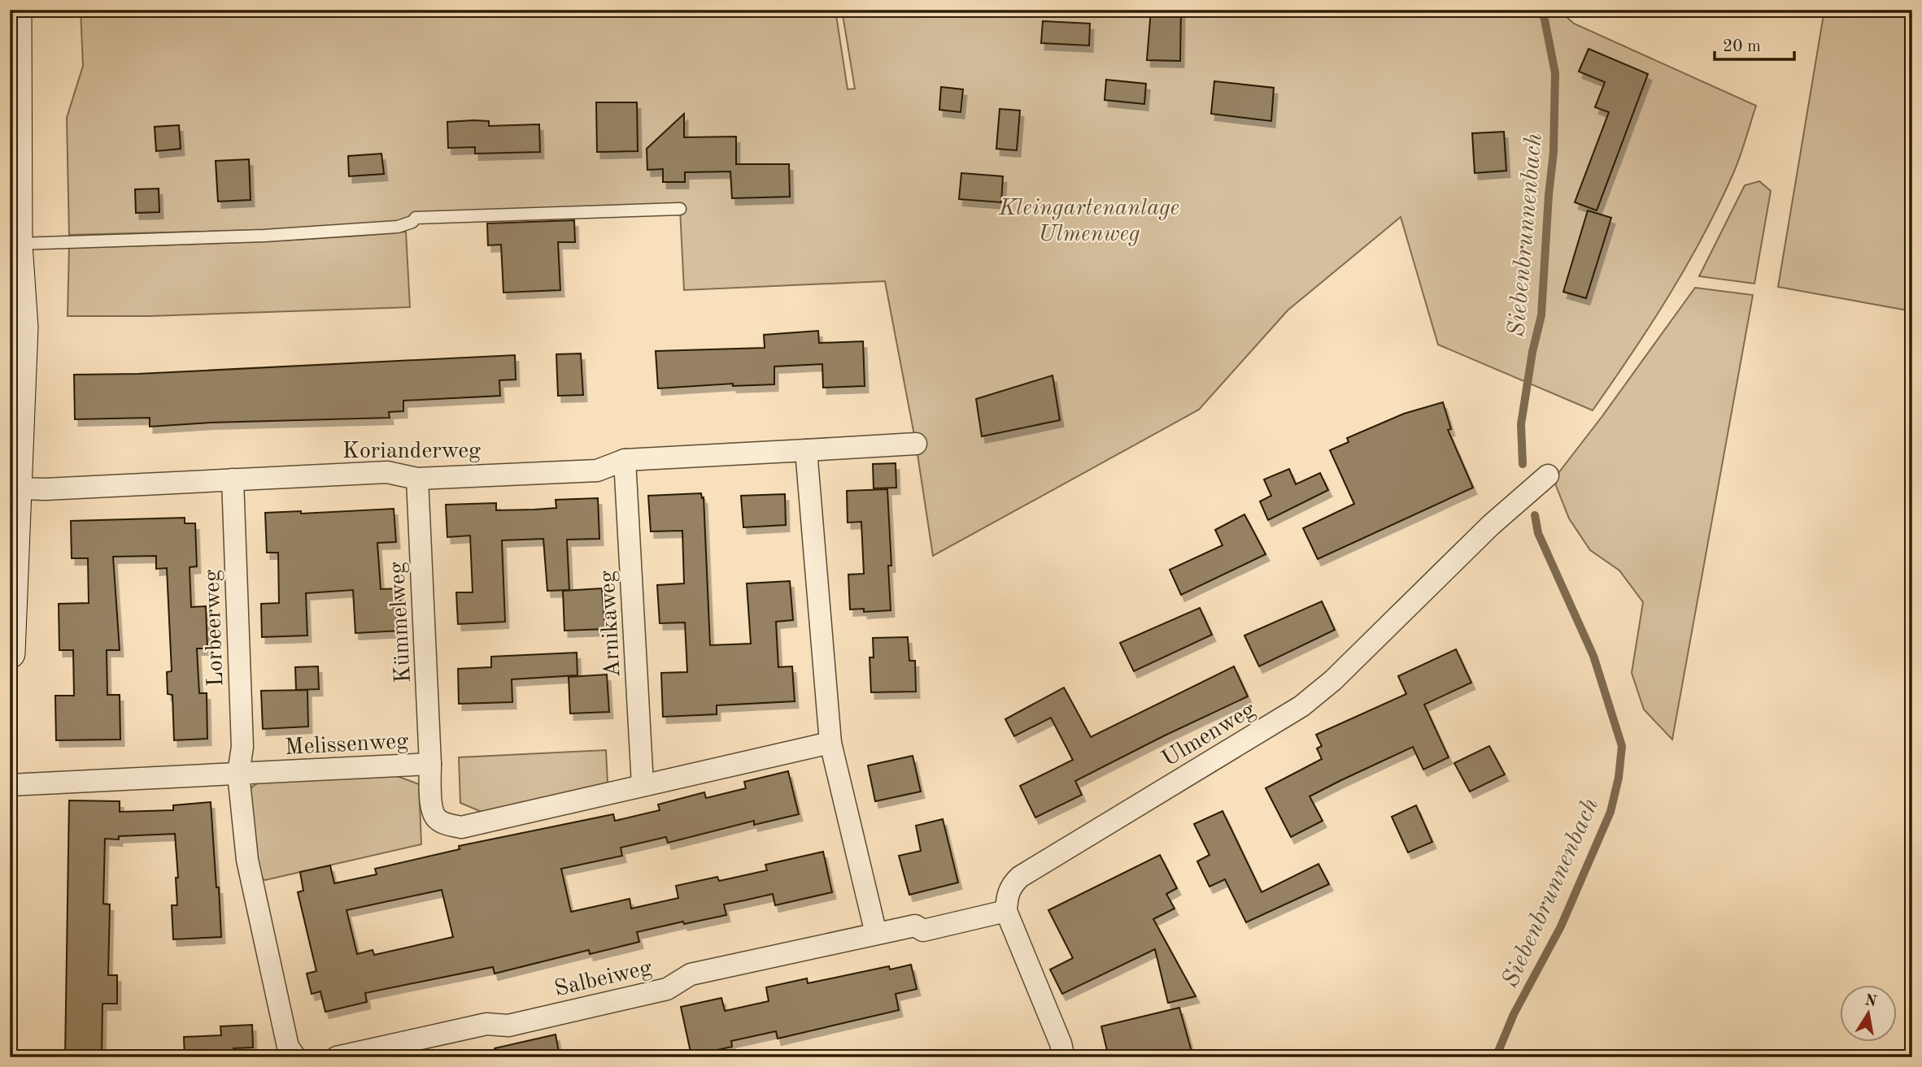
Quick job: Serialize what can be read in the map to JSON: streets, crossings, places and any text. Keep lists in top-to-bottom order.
{
  "streets": {
    "street": [
      "Korianderweg",
      "Kümmelweg",
      "Arnikaweg",
      "Lorbeerweg",
      "Ulmenweg",
      "Melissenweg",
      "Salbeiweg"
    ]
  },
  "crossings": [
    ["Korianderweg", "Kümmelweg"],
    ["Korianderweg", "Arnikaweg"],
    ["Korianderweg", "Lorbeerweg"],
    ["Kümmelweg", "Melissenweg"],
    ["Arnikaweg", "Melissenweg"],
    ["Lorbeerweg", "Melissenweg"],
    ["Ulmenweg", "Salbeiweg"]
  ],
  "water": ["Siebenbrunnenbach"],
  "parks": ["Kleingartenanlage Ulmenweg"],
  "scale_bar": "20 m",
  "north": "top"
}
